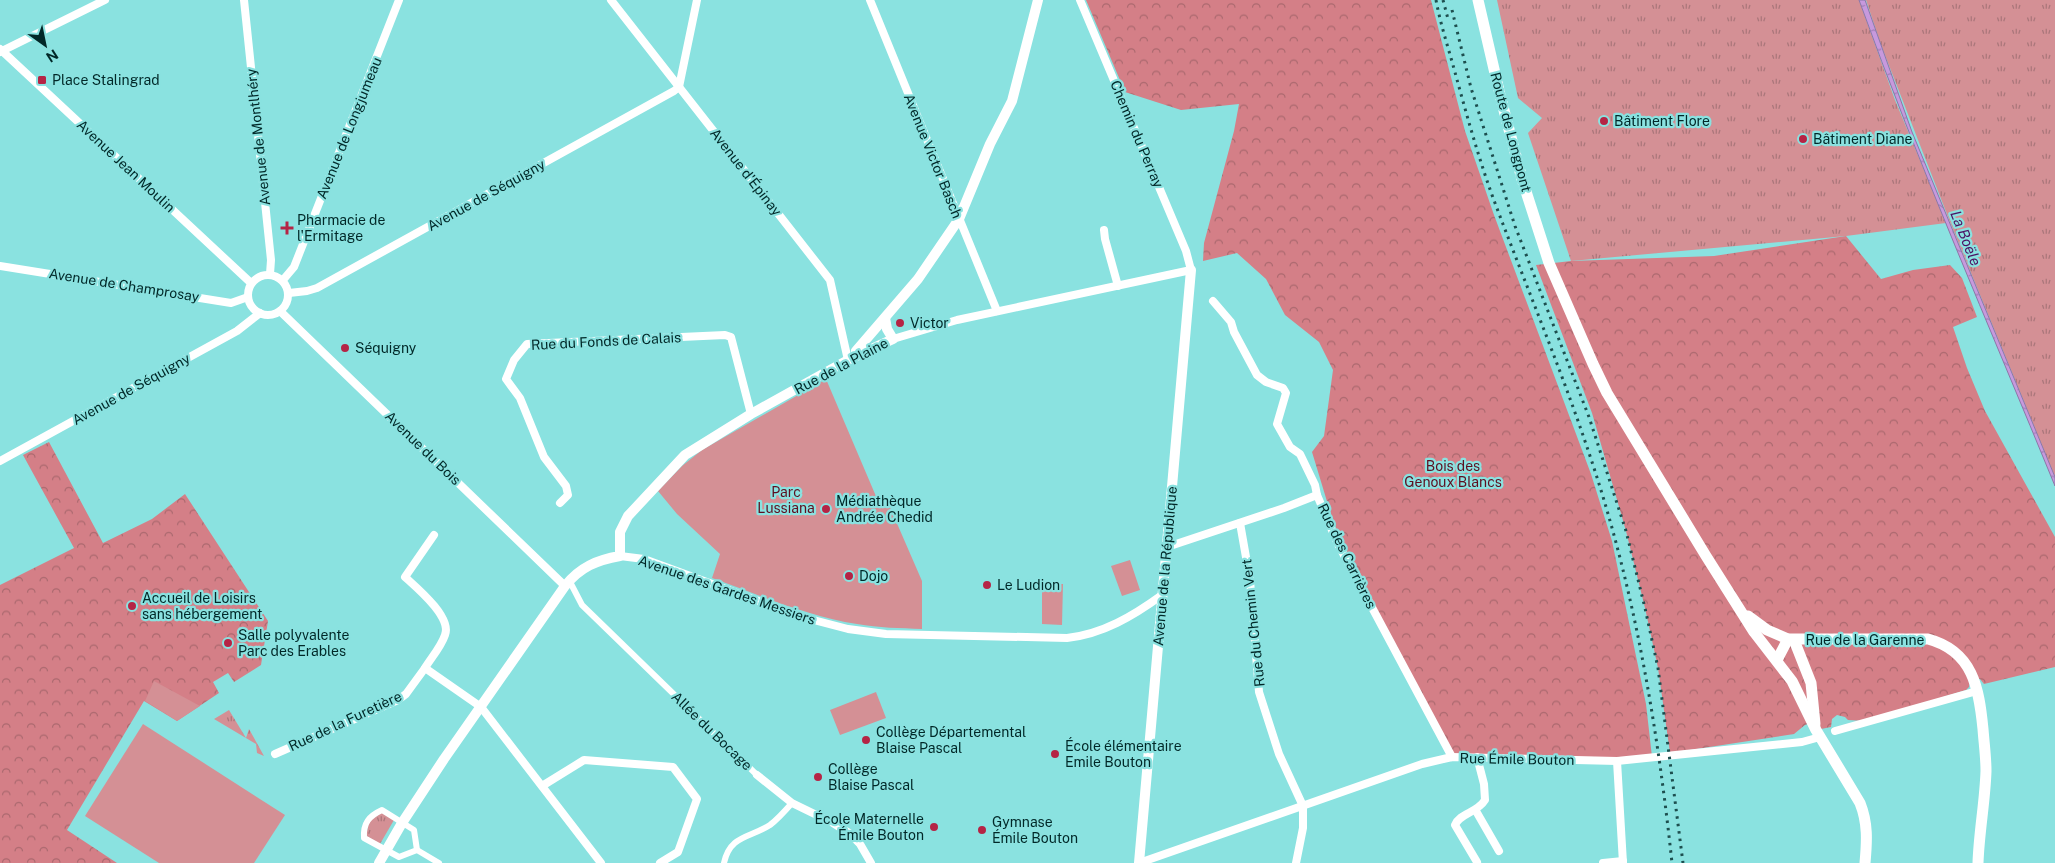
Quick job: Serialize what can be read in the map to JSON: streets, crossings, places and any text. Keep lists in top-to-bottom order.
{
  "streets": {
    "main road": ["Route de Longpont", "Rue de la Garenne"],
    "street": [
      "Avenue de Longjumeau",
      "Chemin du Perray",
      "Avenue de Montlhéry",
      "Avenue Victor Basch",
      "Avenue Jean Moulin",
      "Avenue d'Épinay",
      "Avenue de Séquigny",
      "Avenue de Champrosay",
      "Rue du Fonds de Calais",
      "Rue de la Plaine",
      "Avenue du Bois",
      "Rue des Carrières",
      "Avenue de la République",
      "Avenue des Gardes Messiers",
      "Rue du Chemin Vert",
      "Rue de la Furetière",
      "Allée du Bocage",
      "Rue Émile Bouton"
    ]
  },
  "crossings": [
    ["Avenue de Longjumeau", "Avenue de Montlhéry"],
    ["Avenue de Longjumeau", "Avenue Jean Moulin"],
    ["Avenue de Longjumeau", "Avenue de Séquigny"],
    ["Avenue de Longjumeau", "Avenue de Champrosay"],
    ["Avenue de Longjumeau", "Avenue du Bois"],
    ["Route de Longpont", "Rue de la Garenne"],
    ["Route de Longpont", "Rue Émile Bouton"],
    ["Chemin du Perray", "Rue de la Plaine"],
    ["Chemin du Perray", "Avenue de la République"],
    ["Avenue de Montlhéry", "Avenue Jean Moulin"],
    ["Avenue de Montlhéry", "Avenue de Séquigny"],
    ["Avenue de Montlhéry", "Avenue de Champrosay"],
    ["Avenue de Montlhéry", "Avenue du Bois"],
    ["Avenue Victor Basch", "Rue de la Plaine"],
    ["Avenue Jean Moulin", "Avenue de Séquigny"],
    ["Avenue Jean Moulin", "Avenue de Champrosay"],
    ["Avenue Jean Moulin", "Avenue du Bois"],
    ["Avenue d'Épinay", "Avenue de Séquigny"],
    ["Avenue d'Épinay", "Rue de la Plaine"],
    ["Avenue de Séquigny", "Avenue de Champrosay"],
    ["Avenue de Séquigny", "Avenue du Bois"],
    ["Avenue de Champrosay", "Avenue du Bois"],
    ["Rue du Fonds de Calais", "Rue de la Plaine"],
    ["Rue de la Plaine", "Avenue de la République"],
    ["Rue de la Plaine", "Avenue des Gardes Messiers"],
    ["Avenue du Bois", "Avenue des Gardes Messiers"],
    ["Avenue du Bois", "Allée du Bocage"],
    ["Rue des Carrières", "Avenue de la République"],
    ["Rue des Carrières", "Rue du Chemin Vert"],
    ["Rue des Carrières", "Rue Émile Bouton"],
    ["Avenue de la République", "Avenue des Gardes Messiers"],
    ["Avenue de la République", "Rue Émile Bouton"],
    ["Avenue des Gardes Messiers", "Allée du Bocage"],
    ["Rue du Chemin Vert", "Rue Émile Bouton"]
  ],
  "water": ["La Boële"],
  "parks": ["Bois des Genoux Blancs", "Parc Lussiana"],
  "places": {
    "transit": ["Place Stalingrad"],
    "other": [
      "Bâtiment Flore",
      "Bâtiment Diane",
      "Victor",
      "Séquigny",
      "Médiathèque Andrée Chedid",
      "Dojo",
      "Le Ludion",
      "Accueil de Loisirs sans hébergement",
      "Salle polyvalente Parc des Erables",
      "Collège Départemental Blaise Pascal",
      "École élémentaire Emile Bouton",
      "Collège Blaise Pascal",
      "École Maternelle Émile Bouton",
      "Gymnase Émile Bouton"
    ],
    "health": ["Pharmacie de l'Ermitage"]
  },
  "north": "bottom right"
}
